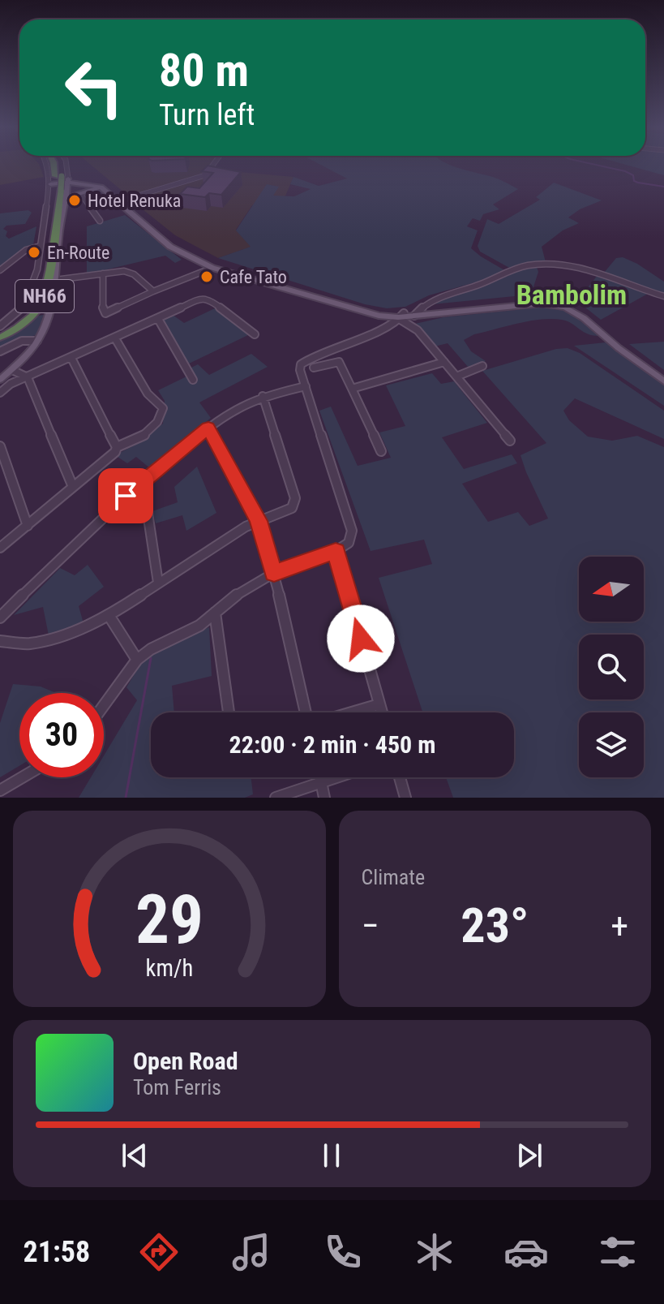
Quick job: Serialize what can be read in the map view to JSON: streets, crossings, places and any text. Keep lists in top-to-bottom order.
{
  "streets": {
    "highway": ["NH66"]
  },
  "districts": ["Bambolim"],
  "places": ["Hotel Renuka", "En-Route", "Cafe Tato"],
  "north": "left",
  "page": {
    "turn": ["80 m", "Turn left"],
    "limit": "30",
    "trip": "22:00 · 2 min · 450 m",
    "tile": "Climate",
    "heat": ["−", "23°", "+"],
    "song": ["Open Road", "Tom Ferris"],
    "tabs": "21:58",
    "gauge": ["29", "km/h"]
  }
}
